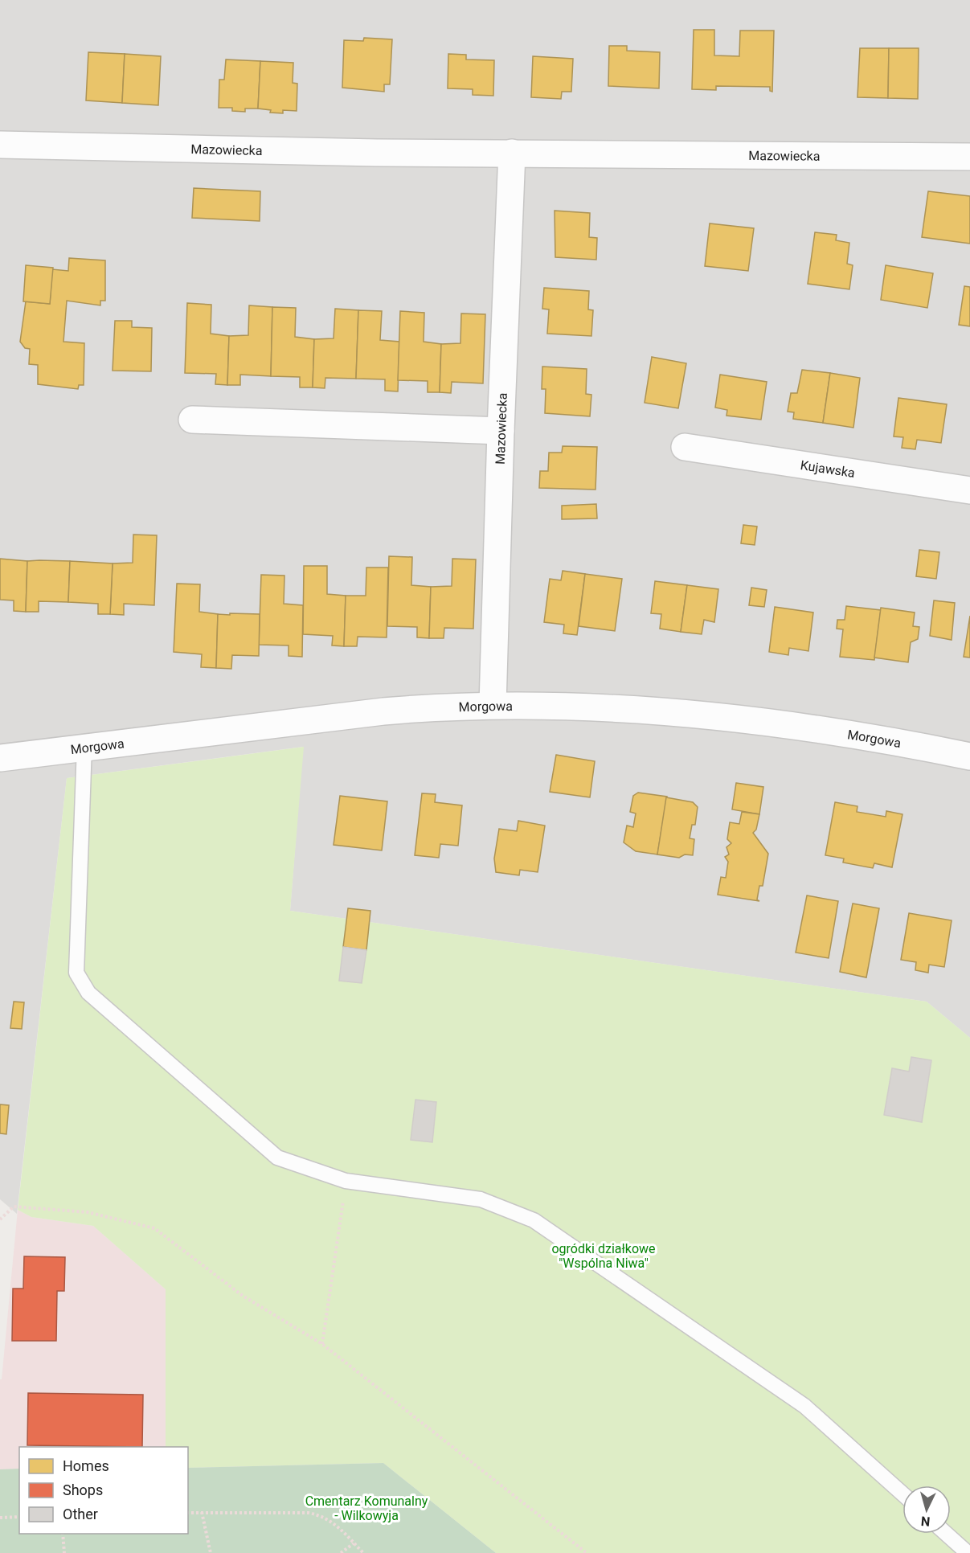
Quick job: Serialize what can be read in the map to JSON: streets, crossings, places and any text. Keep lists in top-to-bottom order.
{
  "streets": {
    "street": ["Mazowiecka", "Kujawska", "Morgowa"]
  },
  "crossings": [
    ["Mazowiecka", "Morgowa"]
  ],
  "parks": ["ogródki działkowe \"Wspólna Niwa\"", "Cmentarz Komunalny - Wilkowyja"],
  "legend": ["Homes", "Shops", "Other"],
  "north": "bottom"
}
